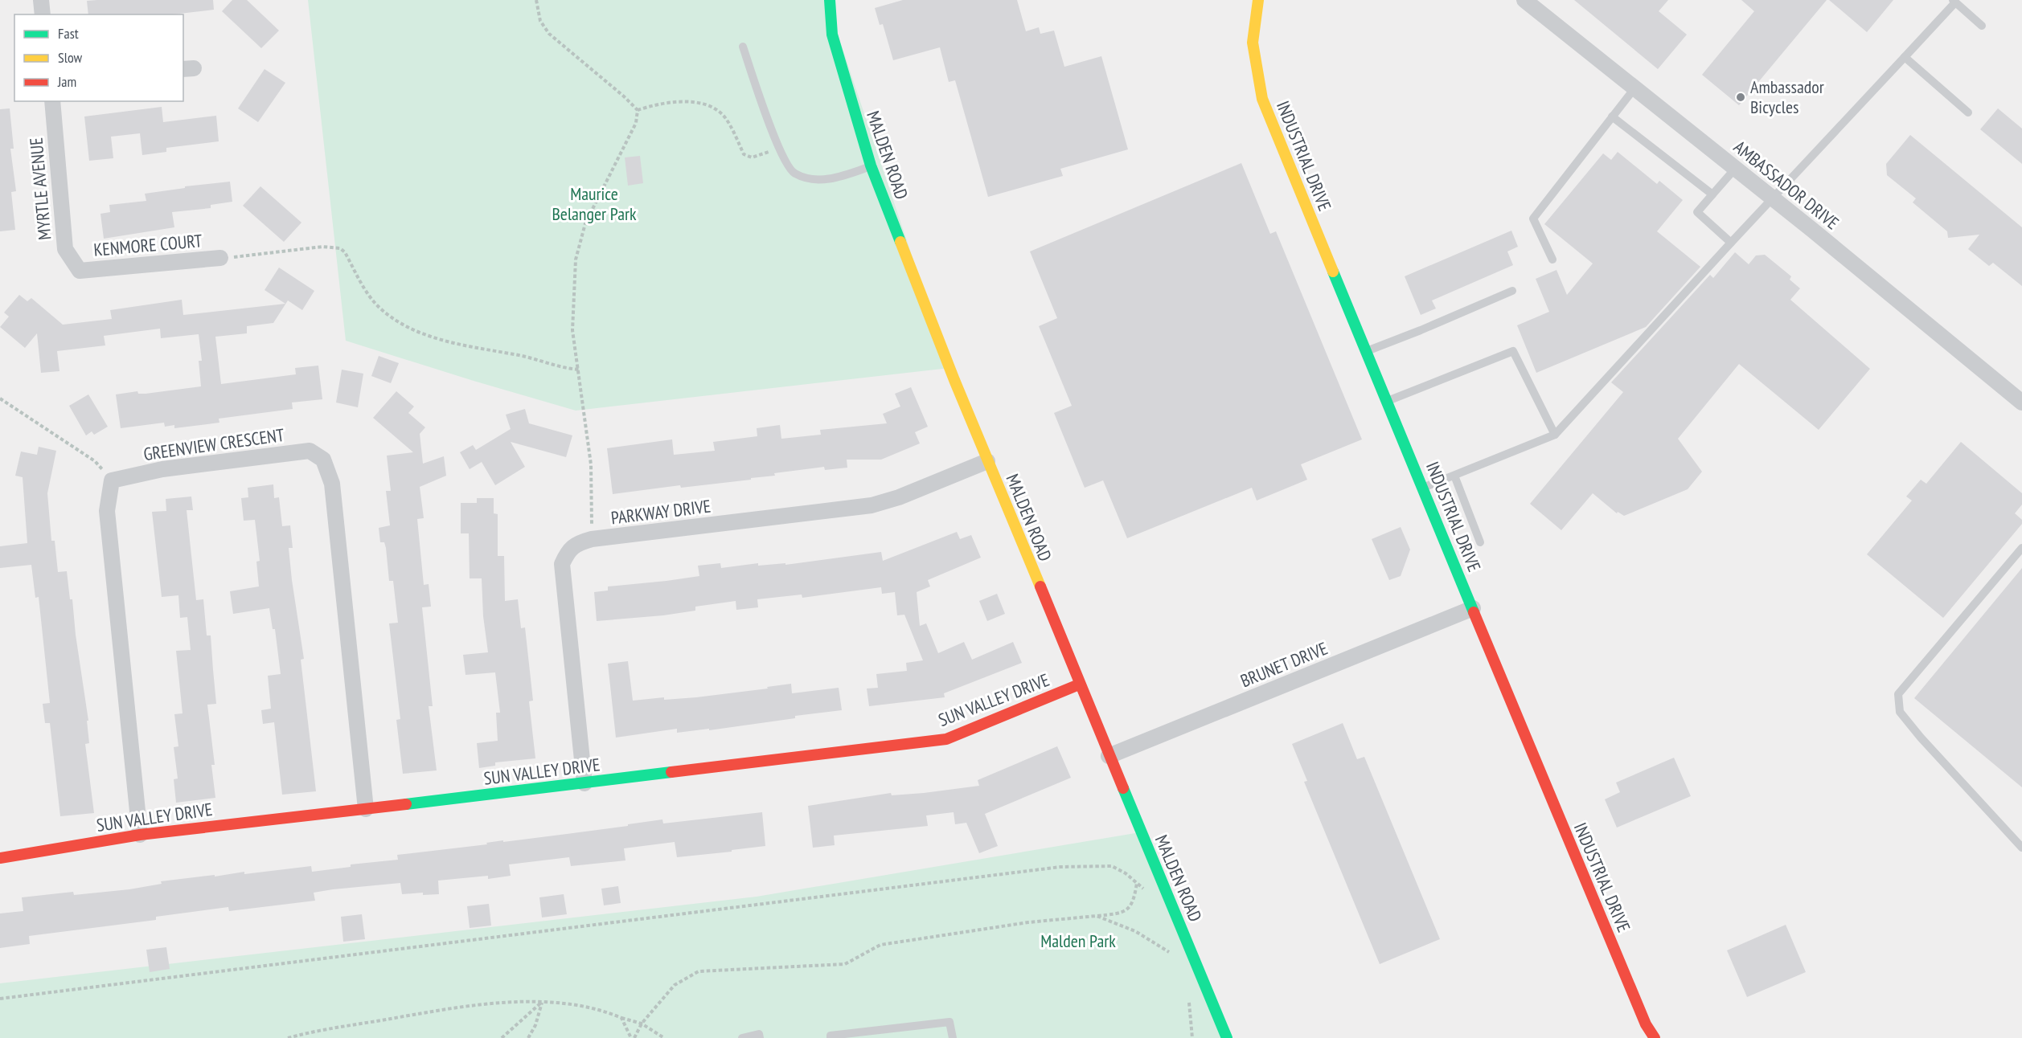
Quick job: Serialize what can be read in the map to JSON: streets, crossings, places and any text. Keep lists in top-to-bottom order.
{
  "streets": {
    "street": [
      "MALDEN ROAD",
      "INDUSTRIAL DRIVE",
      "AMBASSADOR DRIVE",
      "MYRTLE AVENUE",
      "KENMORE COURT",
      "GREENVIEW CRESCENT",
      "PARKWAY DRIVE",
      "BRUNET DRIVE",
      "SUN VALLEY DRIVE"
    ]
  },
  "crossings": [
    ["MALDEN ROAD", "PARKWAY DRIVE"],
    ["MALDEN ROAD", "BRUNET DRIVE"],
    ["MALDEN ROAD", "SUN VALLEY DRIVE"],
    ["INDUSTRIAL DRIVE", "BRUNET DRIVE"],
    ["MYRTLE AVENUE", "KENMORE COURT"],
    ["GREENVIEW CRESCENT", "SUN VALLEY DRIVE"],
    ["PARKWAY DRIVE", "SUN VALLEY DRIVE"]
  ],
  "parks": ["Maurice Belanger Park", "Malden Park"],
  "places": ["Ambassador Bicycles"],
  "legend": ["Fast", "Slow", "Jam"]
}
